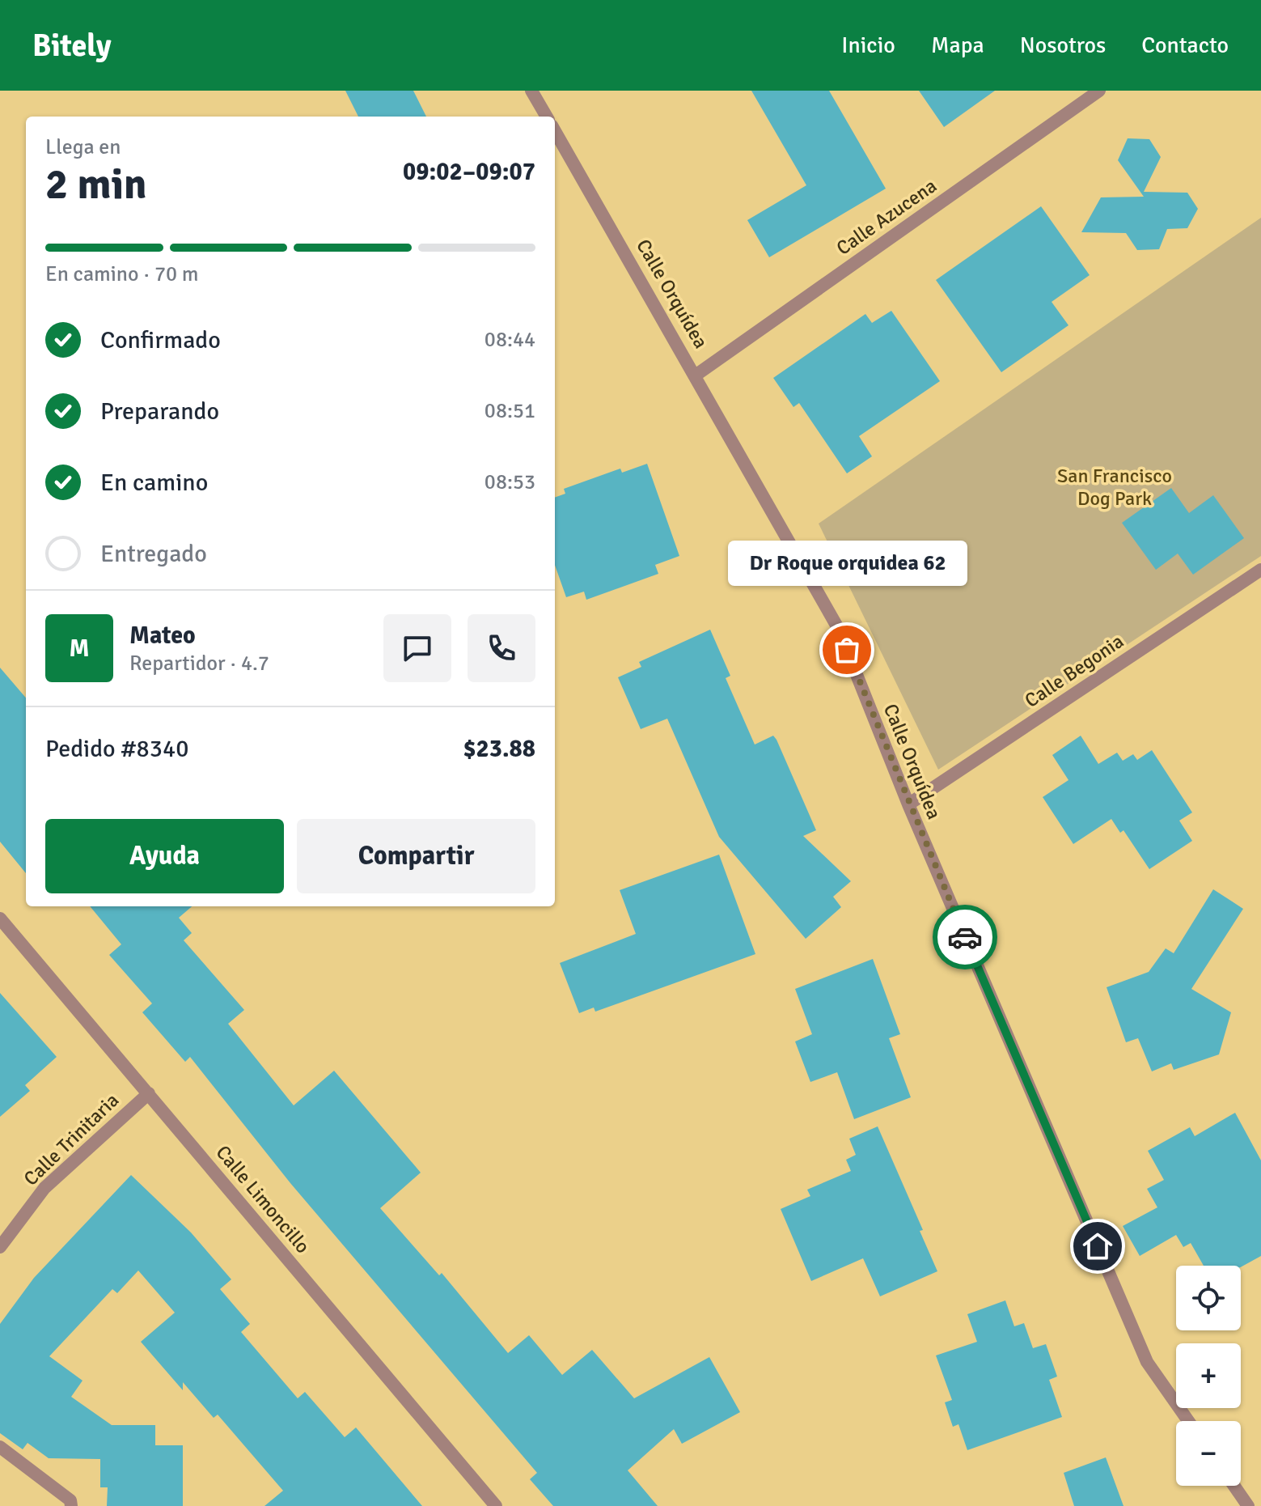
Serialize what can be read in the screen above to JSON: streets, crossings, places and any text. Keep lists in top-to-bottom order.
{
  "streets": {
    "street": [
      "Calle Azucena",
      "Calle Orquídea",
      "Calle Begonia",
      "Calle Trinitaria",
      "Calle Limoncillo"
    ]
  },
  "crossings": [
    ["Calle Azucena", "Calle Orquídea"],
    ["Calle Orquídea", "Calle Begonia"],
    ["Calle Trinitaria", "Calle Limoncillo"]
  ],
  "parks": ["San Francisco Dog Park"],
  "places": ["Dr Roque orquidea 62"],
  "page": {
    "header": "Bitely",
    "nav": [
      "Inicio",
      "Mapa",
      "Nosotros",
      "Contacto"
    ],
    "heading": ["2 min", "Llega en", "09:02–09:07"],
    "panel": [
      "Mateo",
      "Repartidor · 4.7",
      "Pedido #8340",
      "$23.88"
    ],
    "bar": "En camino · 70 m",
    "list": [
      ["Confirmado", "08:44"],
      ["Preparando", "08:51"],
      ["En camino", "08:53"],
      "Entregado"
    ],
    "bubble": "Dr Roque orquidea 62",
    "round": "M",
    "buttons": ["Ayuda", "Compartir"],
    "map_buttons": ["+", "−"]
  }
}
